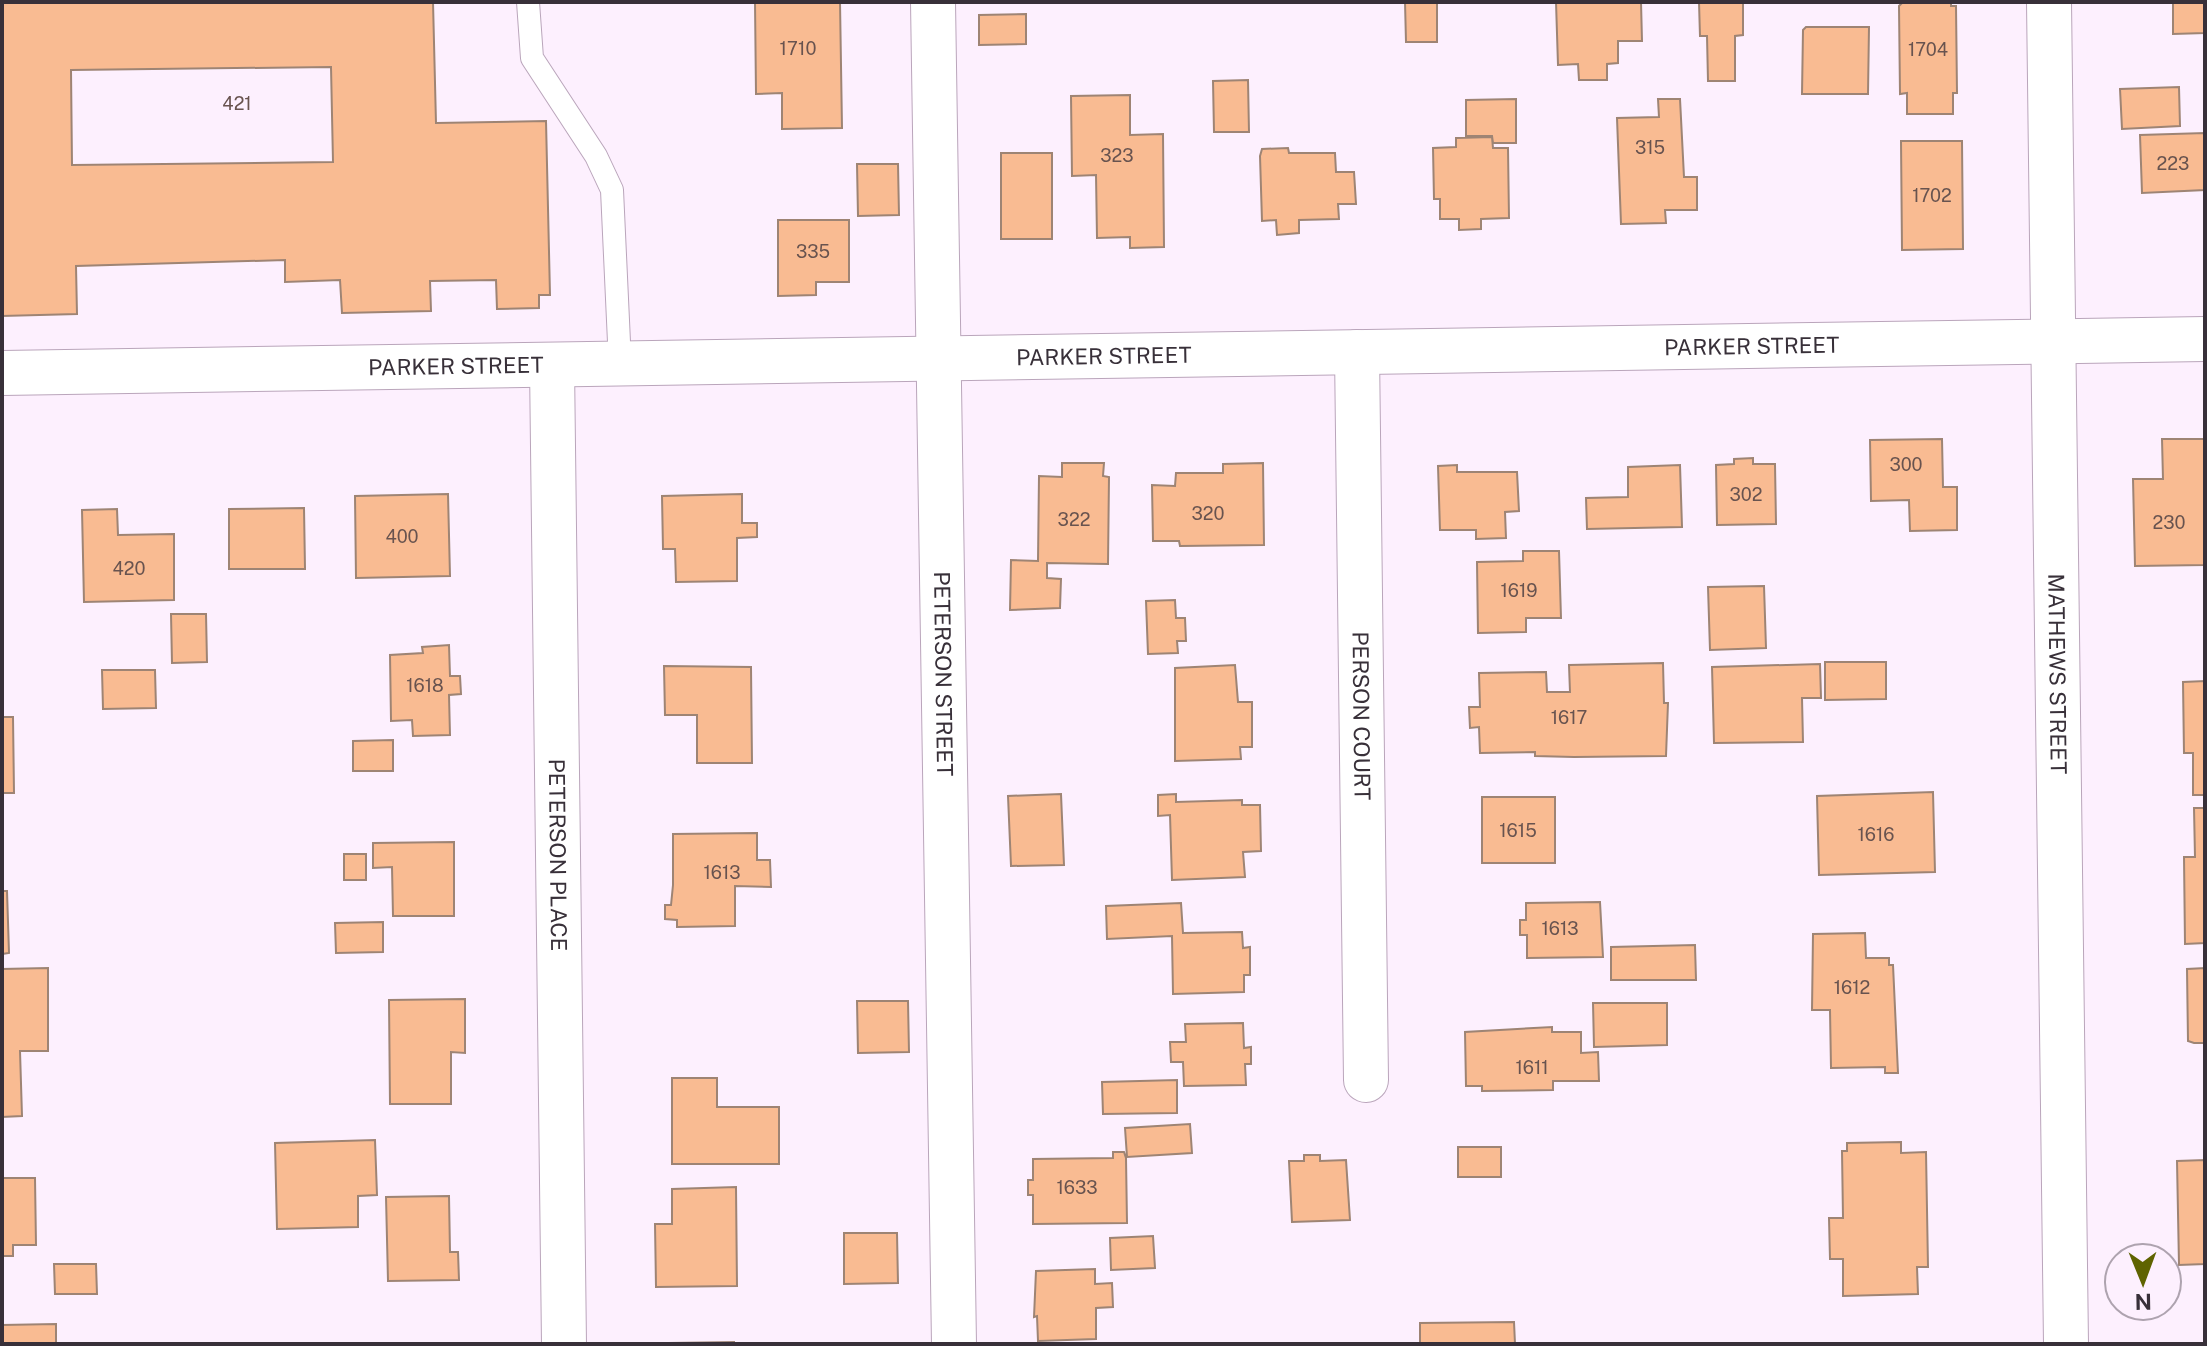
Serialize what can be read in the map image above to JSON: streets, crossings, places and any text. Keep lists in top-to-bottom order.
{
  "streets": {
    "street": [
      "PARKER STREET",
      "PETERSON STREET",
      "MATHEWS STREET",
      "PERSON COURT",
      "PETERSON PLACE"
    ]
  },
  "crossings": [
    ["PARKER STREET", "PETERSON STREET"],
    ["PARKER STREET", "MATHEWS STREET"],
    ["PARKER STREET", "PERSON COURT"],
    ["PARKER STREET", "PETERSON PLACE"]
  ],
  "house_numbers": [
    "1710",
    "1704",
    "421",
    "315",
    "323",
    "223",
    "1702",
    "335",
    "300",
    "302",
    "320",
    "322",
    "230",
    "400",
    "420",
    "1619",
    "1618",
    "1617",
    "1615",
    "1616",
    "1613",
    "1613",
    "1612",
    "1611",
    "1633"
  ],
  "north": "bottom"
}
